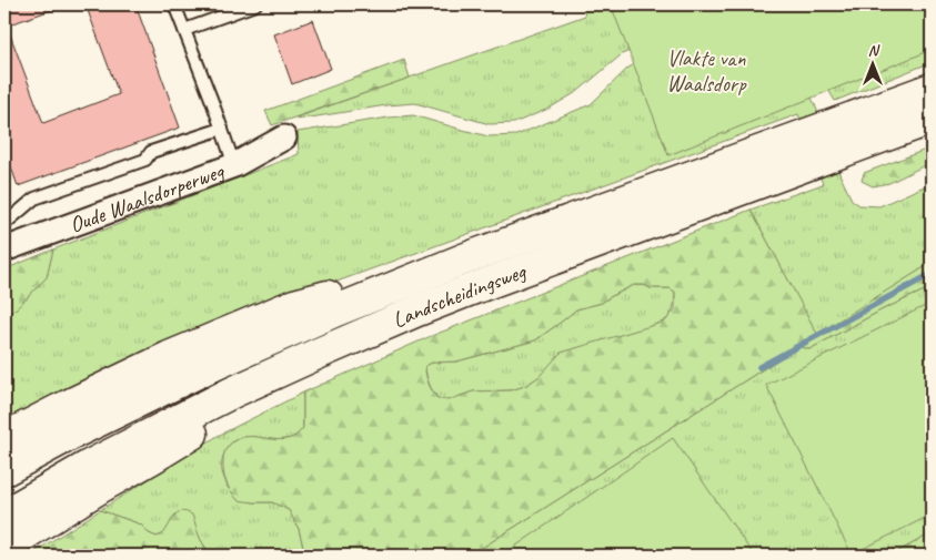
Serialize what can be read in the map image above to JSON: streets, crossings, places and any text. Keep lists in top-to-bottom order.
{
  "streets": {
    "main road": ["Landscheidingsweg"],
    "street": ["Oude Waalsdorperweg"]
  },
  "parks": ["Vlakte van Waalsdorp"],
  "north": "top"
}
